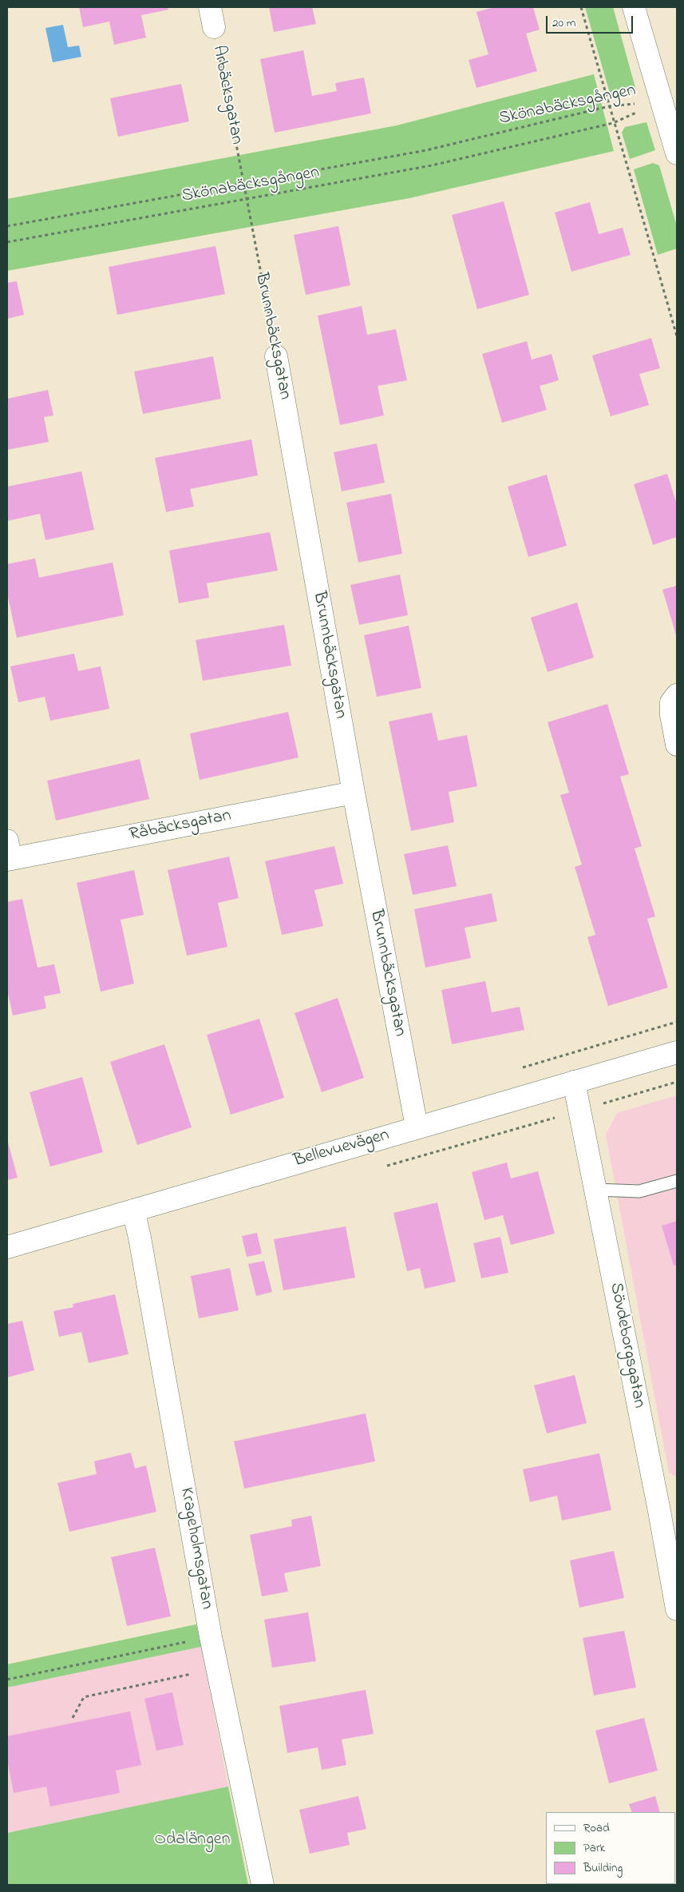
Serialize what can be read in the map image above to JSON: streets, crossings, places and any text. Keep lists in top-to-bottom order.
{
  "streets": {
    "street": [
      "Brunnbäcksgatan",
      "Råbäcksgatan",
      "Bellevuevägen",
      "Sövdeborgsgatan",
      "Krageholmsgatan"
    ],
    "path": ["Arbäcksgatan", "Skönabäcksgången"]
  },
  "crossings": [
    ["Arbäcksgatan", "Skönabäcksgången"],
    ["Arbäcksgatan", "Brunnbäcksgatan"],
    ["Skönabäcksgången", "Brunnbäcksgatan"],
    ["Brunnbäcksgatan", "Råbäcksgatan"],
    ["Brunnbäcksgatan", "Bellevuevägen"],
    ["Bellevuevägen", "Sövdeborgsgatan"],
    ["Bellevuevägen", "Krageholmsgatan"]
  ],
  "parks": ["Odalängen"],
  "legend": ["Road", "Park", "Building"],
  "scale_bar": "20 m"
}
